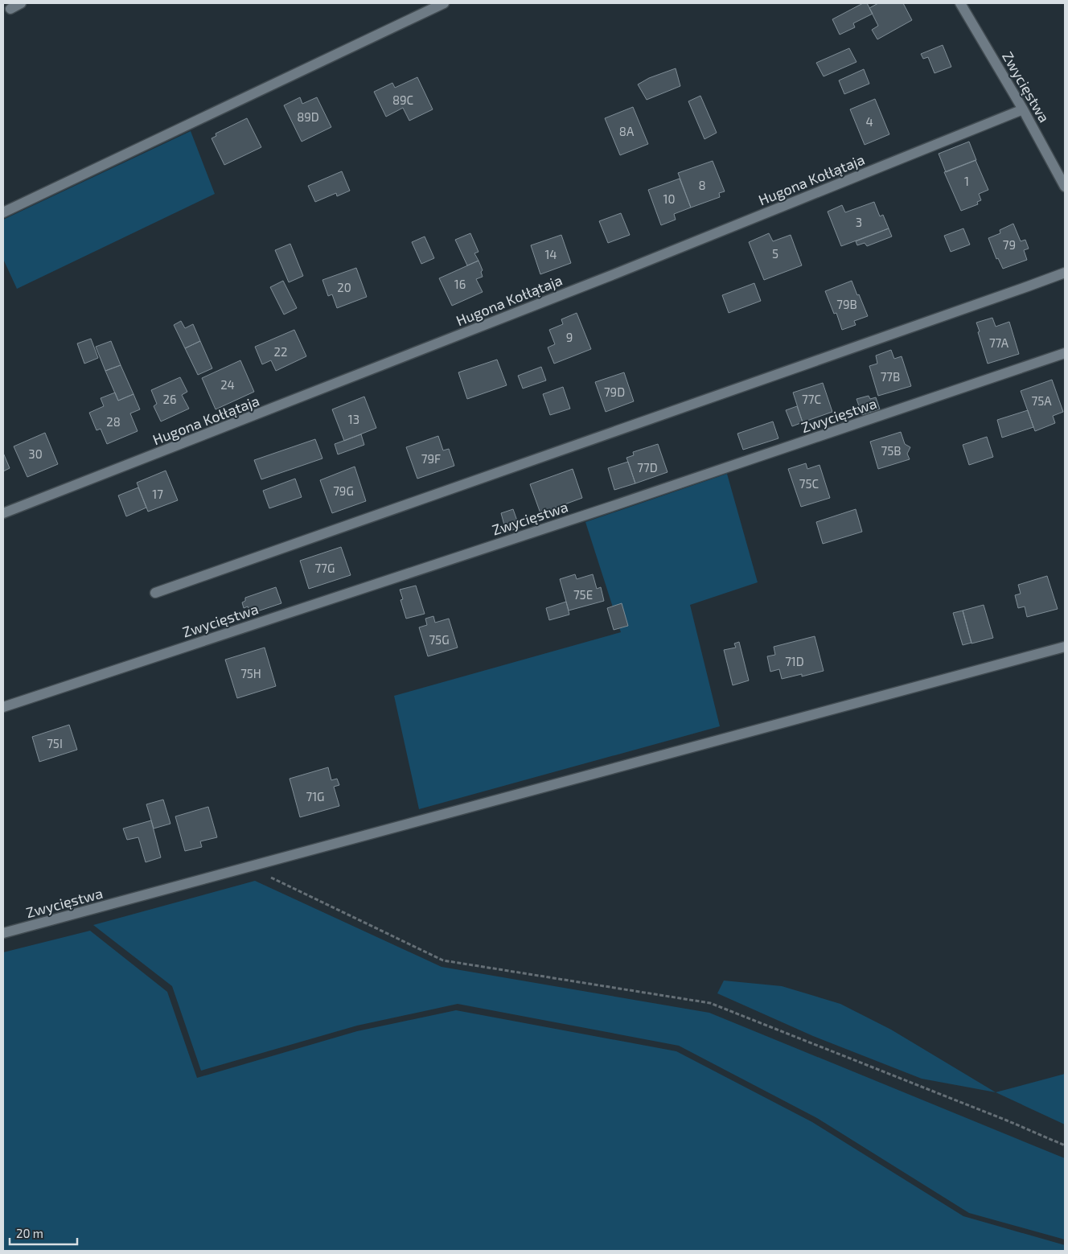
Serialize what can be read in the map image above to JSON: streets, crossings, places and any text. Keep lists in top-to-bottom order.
{
  "streets": {
    "street": ["Zwycięstwa", "Hugona Kołłątaja"]
  },
  "crossings": [
    ["Zwycięstwa", "Hugona Kołłątaja"]
  ],
  "house_numbers": [
    "89C",
    "89D",
    "4",
    "8A",
    "1",
    "8",
    "10",
    "3",
    "79",
    "5",
    "14",
    "16",
    "20",
    "79B",
    "9",
    "77A",
    "22",
    "77B",
    "24",
    "79D",
    "26",
    "77C",
    "75A",
    "13",
    "28",
    "75B",
    "30",
    "79F",
    "77D",
    "75C",
    "79G",
    "17",
    "77G",
    "75E",
    "75G",
    "71D",
    "75H",
    "75I",
    "71G"
  ],
  "scale_bar": "20 m"
}
